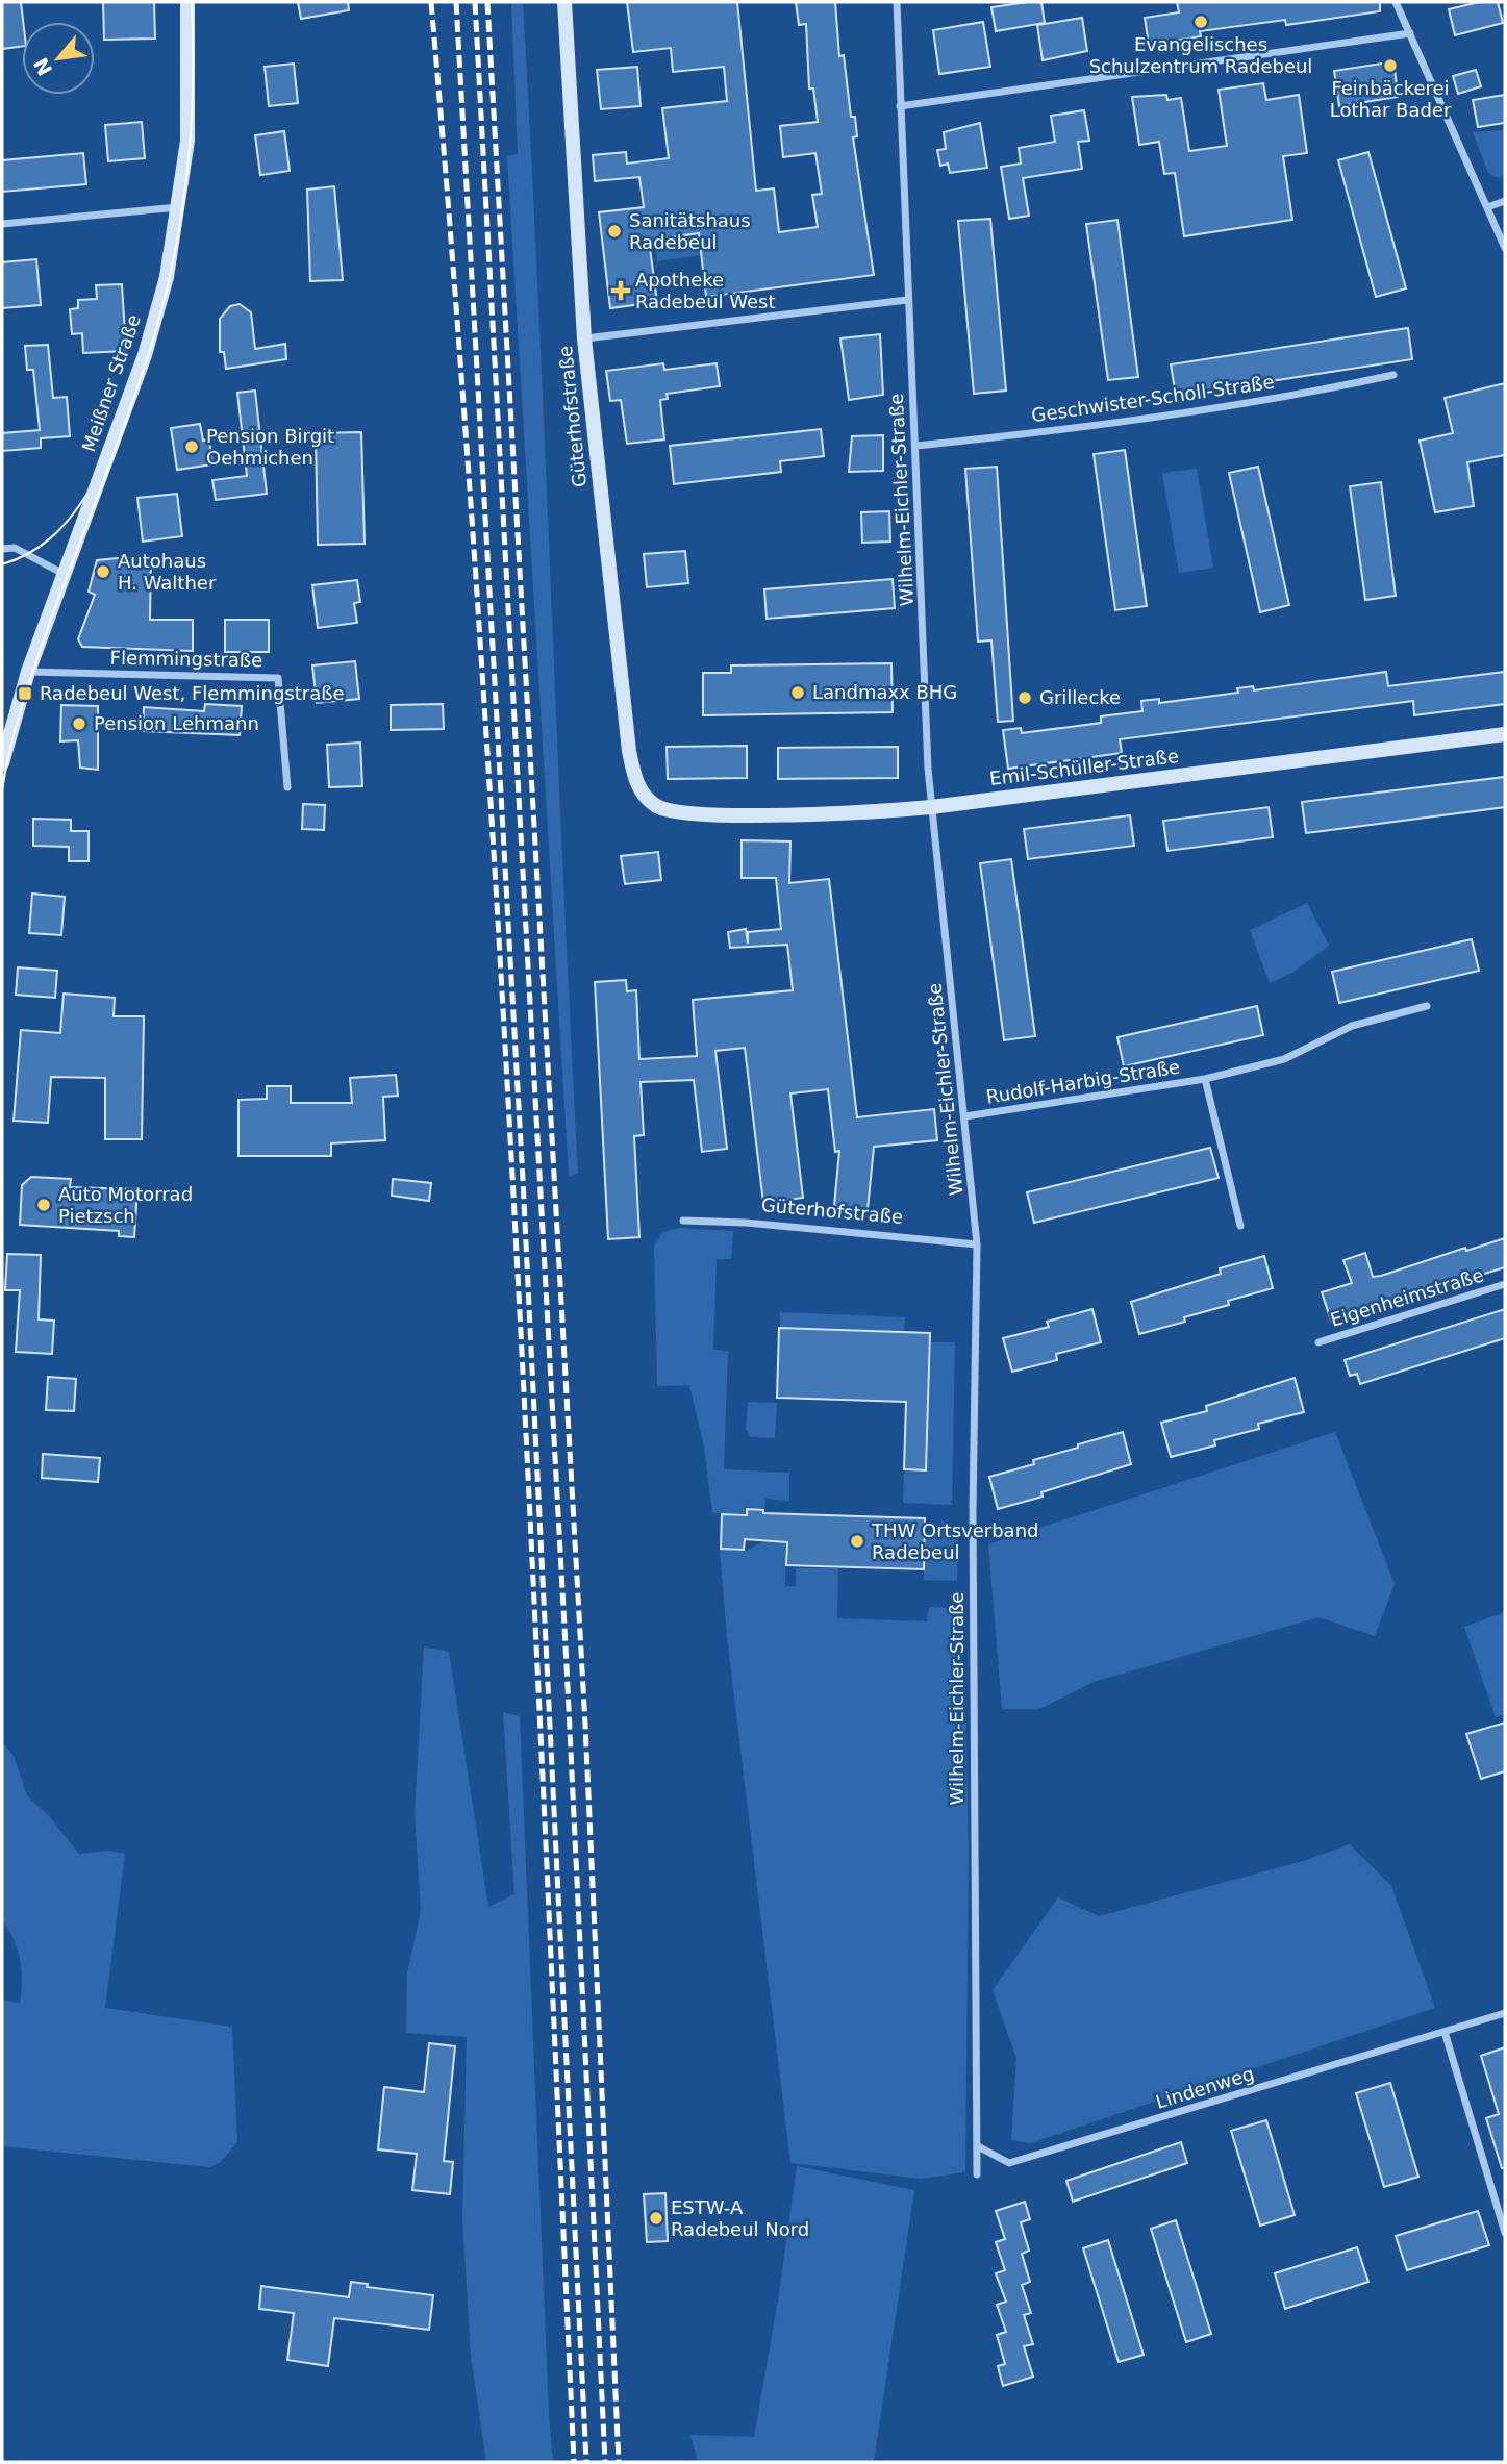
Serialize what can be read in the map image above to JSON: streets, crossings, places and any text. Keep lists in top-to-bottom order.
{
  "streets": {
    "street": [
      "Meißner Straße",
      "Geschwister-Scholl-Straße",
      "Güterhofstraße",
      "Wilhelm-Eichler-Straße",
      "Flemmingstraße",
      "Emil-Schüller-Straße",
      "Rudolf-Harbig-Straße",
      "Eigenheimstraße",
      "Lindenweg"
    ]
  },
  "crossings": [
    ["Meißner Straße", "Flemmingstraße"],
    ["Geschwister-Scholl-Straße", "Wilhelm-Eichler-Straße"],
    ["Güterhofstraße", "Wilhelm-Eichler-Straße"],
    ["Güterhofstraße", "Emil-Schüller-Straße"],
    ["Wilhelm-Eichler-Straße", "Emil-Schüller-Straße"],
    ["Wilhelm-Eichler-Straße", "Rudolf-Harbig-Straße"],
    ["Wilhelm-Eichler-Straße", "Lindenweg"]
  ],
  "places": {
    "other": [
      "Evangelisches Schulzentrum Radebeul",
      "Feinbäckerei Lothar Bader",
      "Sanitätshaus Radebeul",
      "Pension Birgit Oehmichen",
      "Autohaus H. Walther",
      "Landmaxx BHG",
      "Grillecke",
      "Pension Lehmann",
      "Auto Motorrad Pietzsch",
      "THW Ortsverband Radebeul",
      "ESTW-A Radebeul Nord"
    ],
    "health": ["Apotheke Radebeul West"],
    "transit": ["Radebeul West, Flemmingstraße"]
  },
  "north": "bottom left"
}
